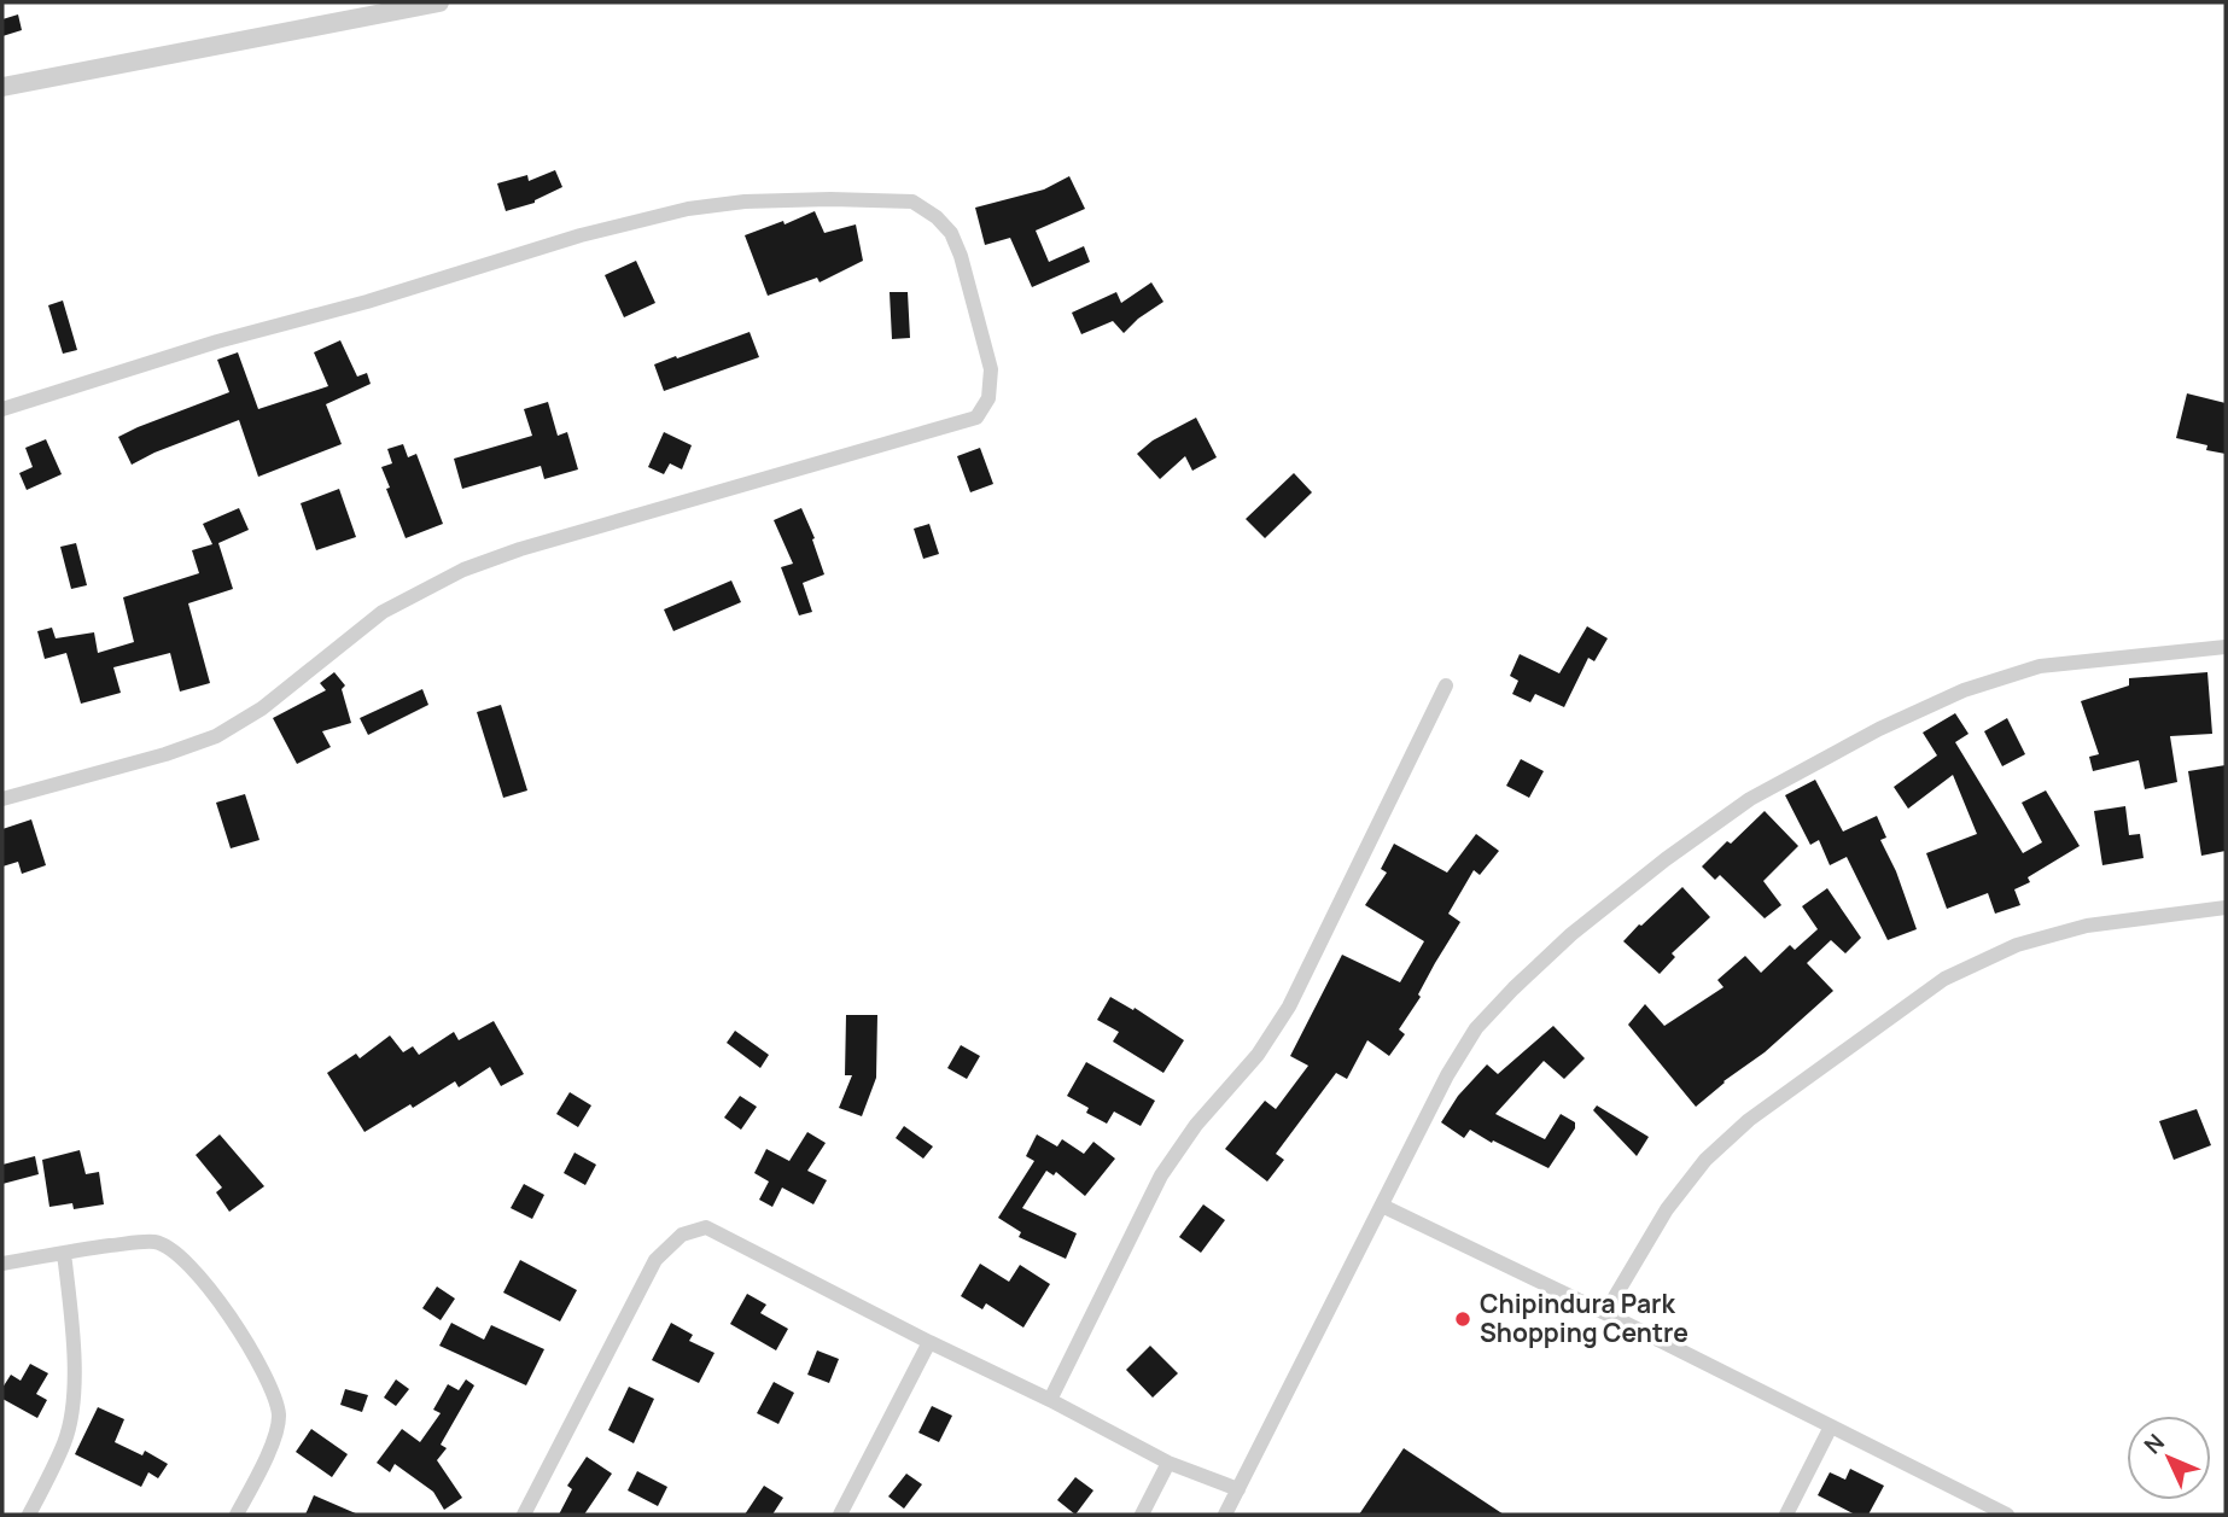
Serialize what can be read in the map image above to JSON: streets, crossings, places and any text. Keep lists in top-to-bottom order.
{
  "places": ["Chipindura Park Shopping Centre"],
  "north": "top left"
}
